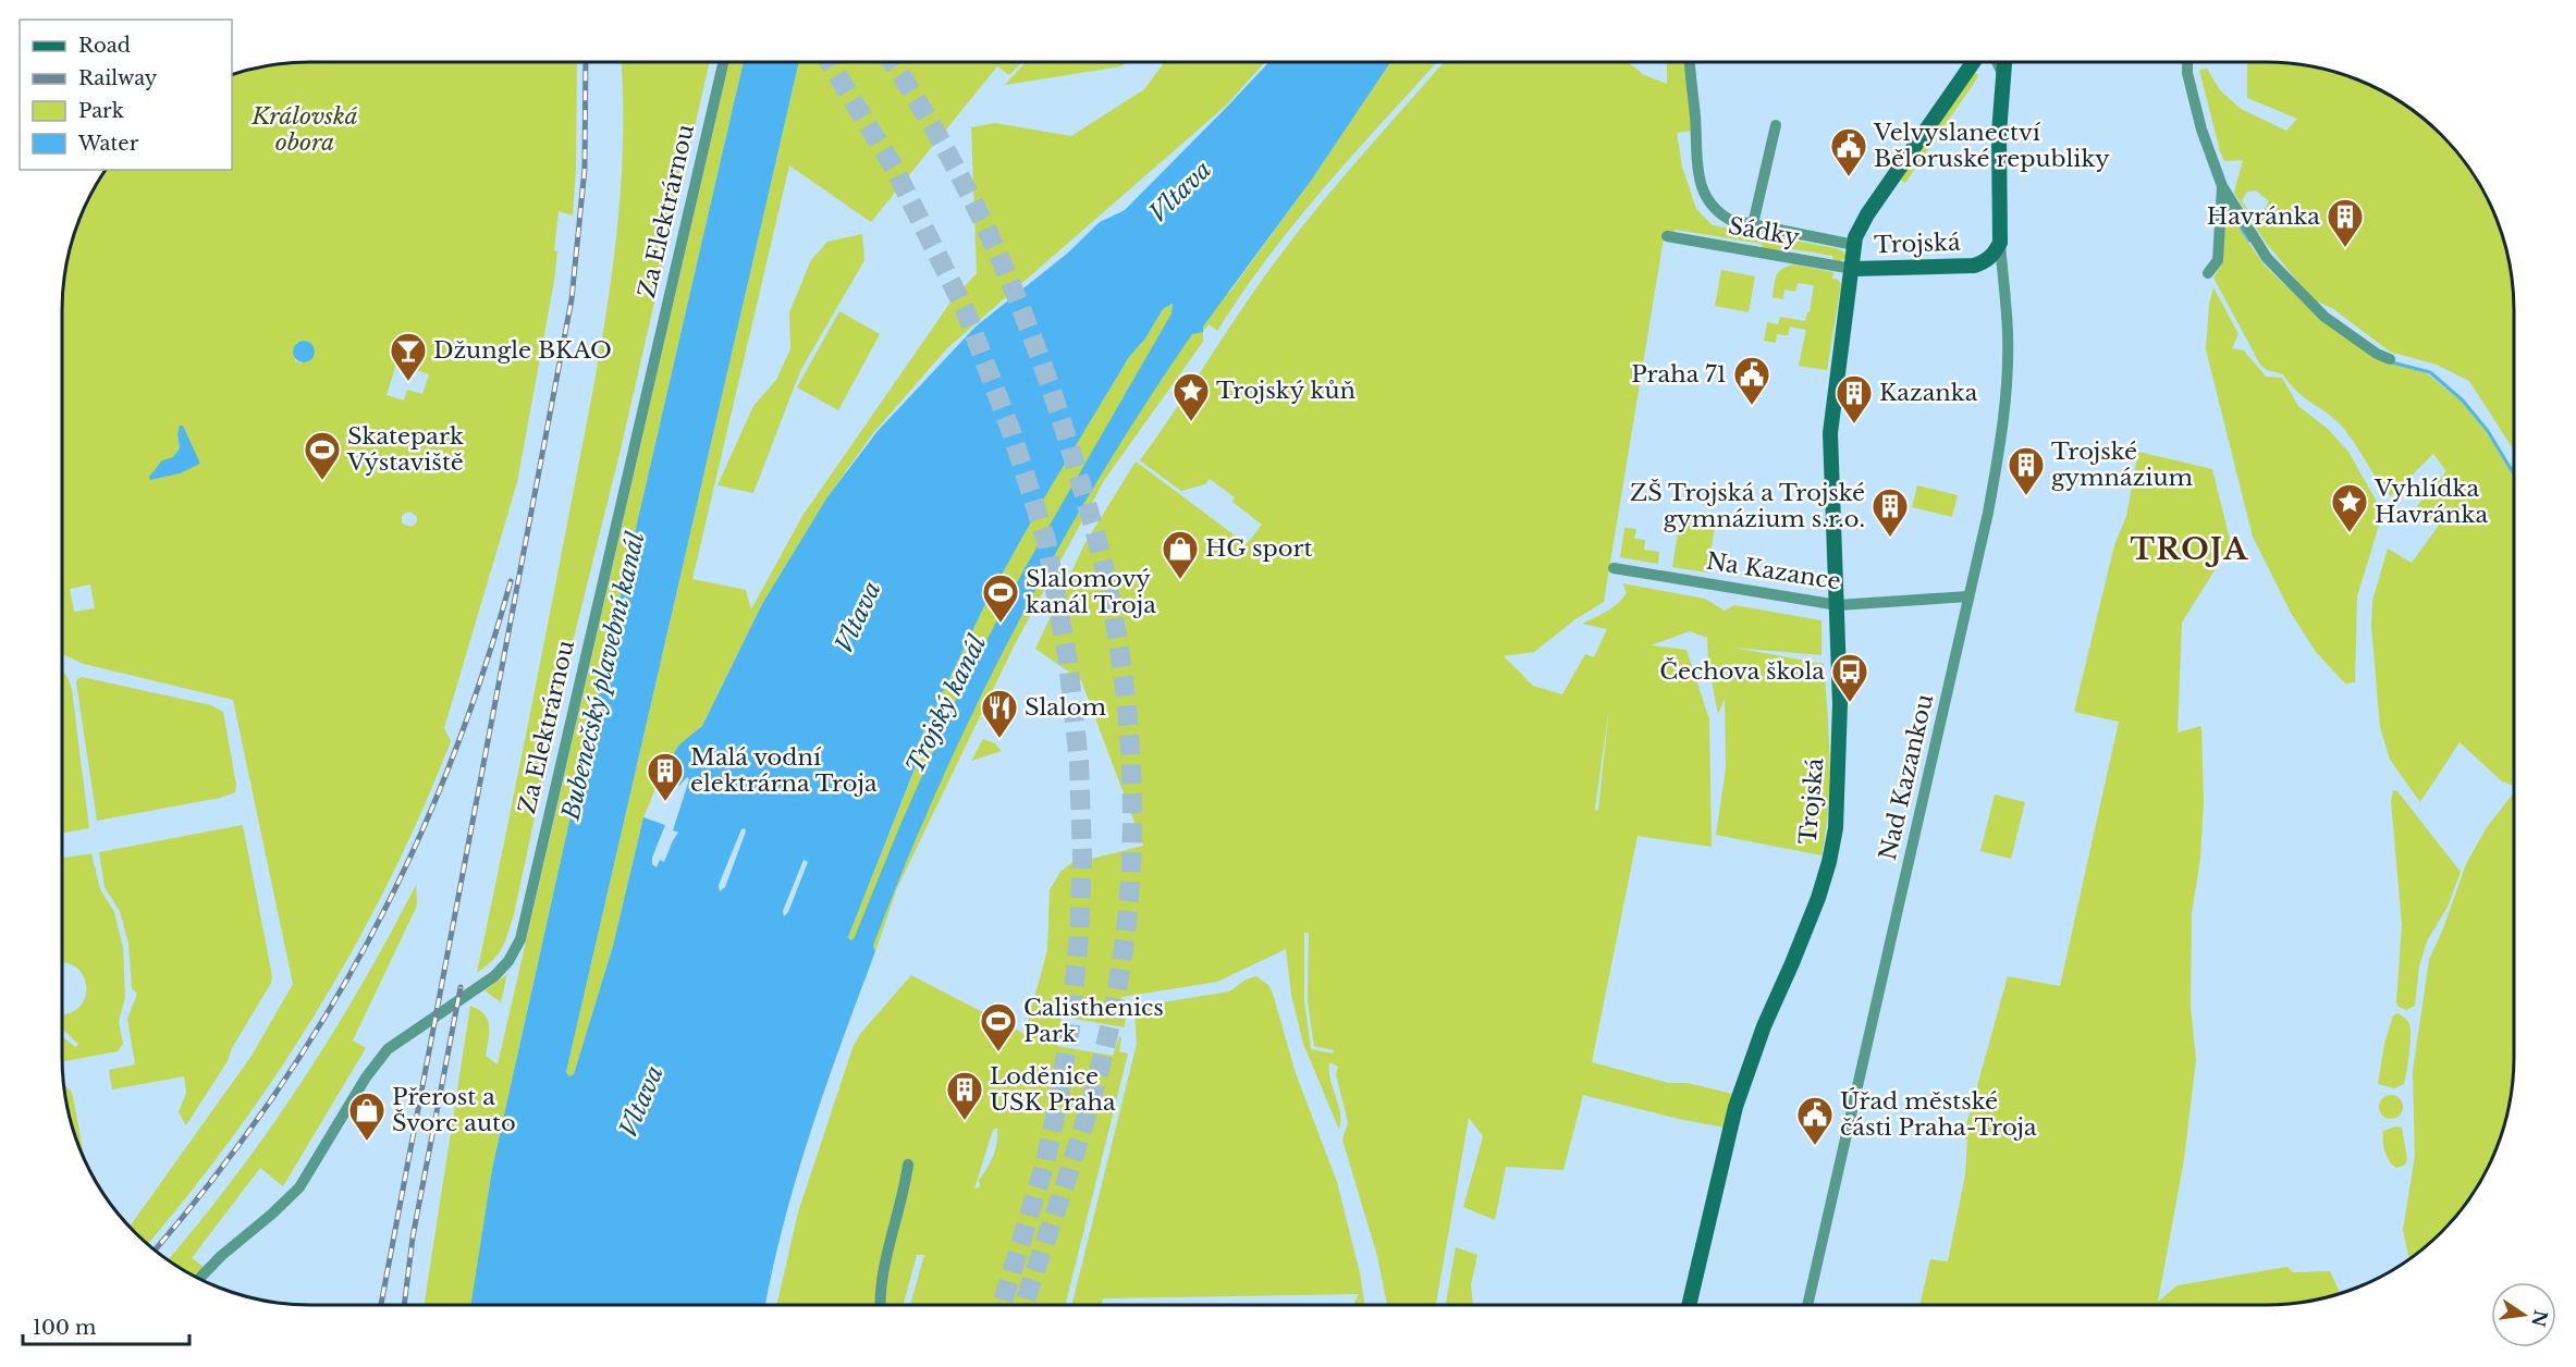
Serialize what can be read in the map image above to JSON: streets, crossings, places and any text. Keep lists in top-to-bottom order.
{
  "streets": {
    "street": [
      "Za Elektrárnou",
      "Sádky",
      "Trojská",
      "Na Kazance",
      "Nad Kazankou"
    ]
  },
  "crossings": [
    ["Sádky", "Trojská"],
    ["Trojská", "Na Kazance"],
    ["Trojská", "Nad Kazankou"],
    ["Na Kazance", "Nad Kazankou"]
  ],
  "districts": ["TROJA"],
  "water": ["Vltava", "Bubenečský plavební kanál", "Trojský kanál"],
  "parks": ["Královská obora"],
  "places": {
    "public building": ["Velvyslanectví Běloruské republiky", "Praha 71", "Úřad městské části Praha-Troja"],
    "building": [
      "Havránka",
      "Kazanka",
      "Trojské gymnázium",
      "ZŠ Trojská a Trojské gymnázium s.r.o.",
      "Malá vodní elektrárna Troja",
      "Loděnice USK Praha"
    ],
    "bar": ["Džungle BKAO"],
    "place": ["Trojský kůň", "Vyhlídka Havránka"],
    "sports": ["Skatepark Výstaviště", "Slalomový kanál Troja", "Calisthenics Park"],
    "shop": ["HG sport", "Přerost a Švorc auto"],
    "bus stop": ["Čechova škola"],
    "restaurant": ["Slalom"]
  },
  "legend": [
    "Road",
    "Railway",
    "Park",
    "Water"
  ],
  "scale_bar": "100 m",
  "north": "right"
}
